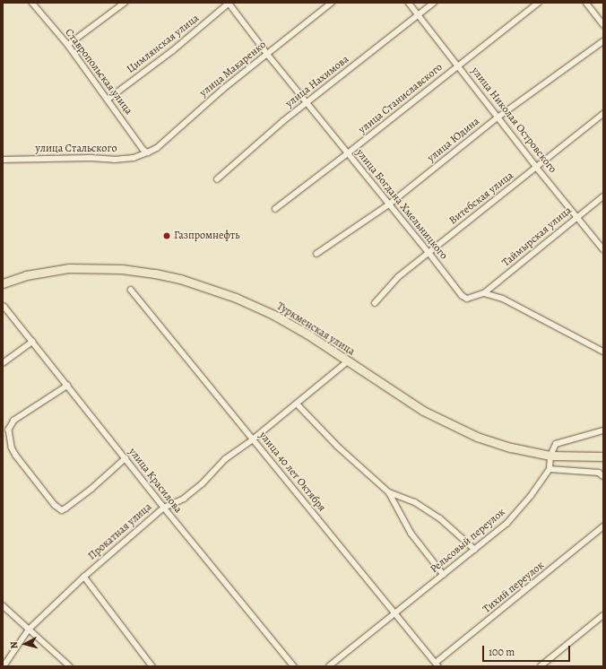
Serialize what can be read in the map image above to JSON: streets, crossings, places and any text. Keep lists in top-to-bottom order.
{
  "streets": {
    "main road": ["Туркменская улица"],
    "street": [
      "Цимлянская улица",
      "улица Макаренко",
      "Ставропольская улица",
      "улица Нахимова",
      "улица Станиславского",
      "улица Николая Островского",
      "улица Юдина",
      "улица Стальского",
      "Витебская улица",
      "улица Богдана Хмельницкого",
      "Таймырская улица",
      "улица 40 лет Октября",
      "улица Красилова",
      "Прокатная улица",
      "Рельсовый переулок",
      "Тихий переулок"
    ]
  },
  "crossings": [
    ["Цимлянская улица", "Ставропольская улица"],
    ["Цимлянская улица", "улица Богдана Хмельницкого"],
    ["улица Макаренко", "Ставропольская улица"],
    ["улица Макаренко", "улица Стальского"],
    ["улица Макаренко", "улица Богдана Хмельницкого"],
    ["Ставропольская улица", "улица Стальского"],
    ["улица Нахимова", "улица Николая Островского"],
    ["улица Нахимова", "улица Богдана Хмельницкого"],
    ["улица Станиславского", "улица Николая Островского"],
    ["улица Станиславского", "улица Богдана Хмельницкого"],
    ["улица Николая Островского", "улица Юдина"],
    ["улица Николая Островского", "Витебская улица"],
    ["улица Николая Островского", "Таймырская улица"],
    ["улица Юдина", "улица Богдана Хмельницкого"],
    ["Витебская улица", "улица Богдана Хмельницкого"],
    ["улица Богдана Хмельницкого", "Таймырская улица"],
    ["Туркменская улица", "Прокатная улица"],
    ["улица 40 лет Октября", "Прокатная улица"],
    ["улица 40 лет Октября", "Рельсовый переулок"],
    ["улица 40 лет Октября", "Тихий переулок"],
    ["улица Красилова", "Прокатная улица"]
  ],
  "places": ["Газпромнефть"],
  "scale_bar": "100 m",
  "north": "left"
}
